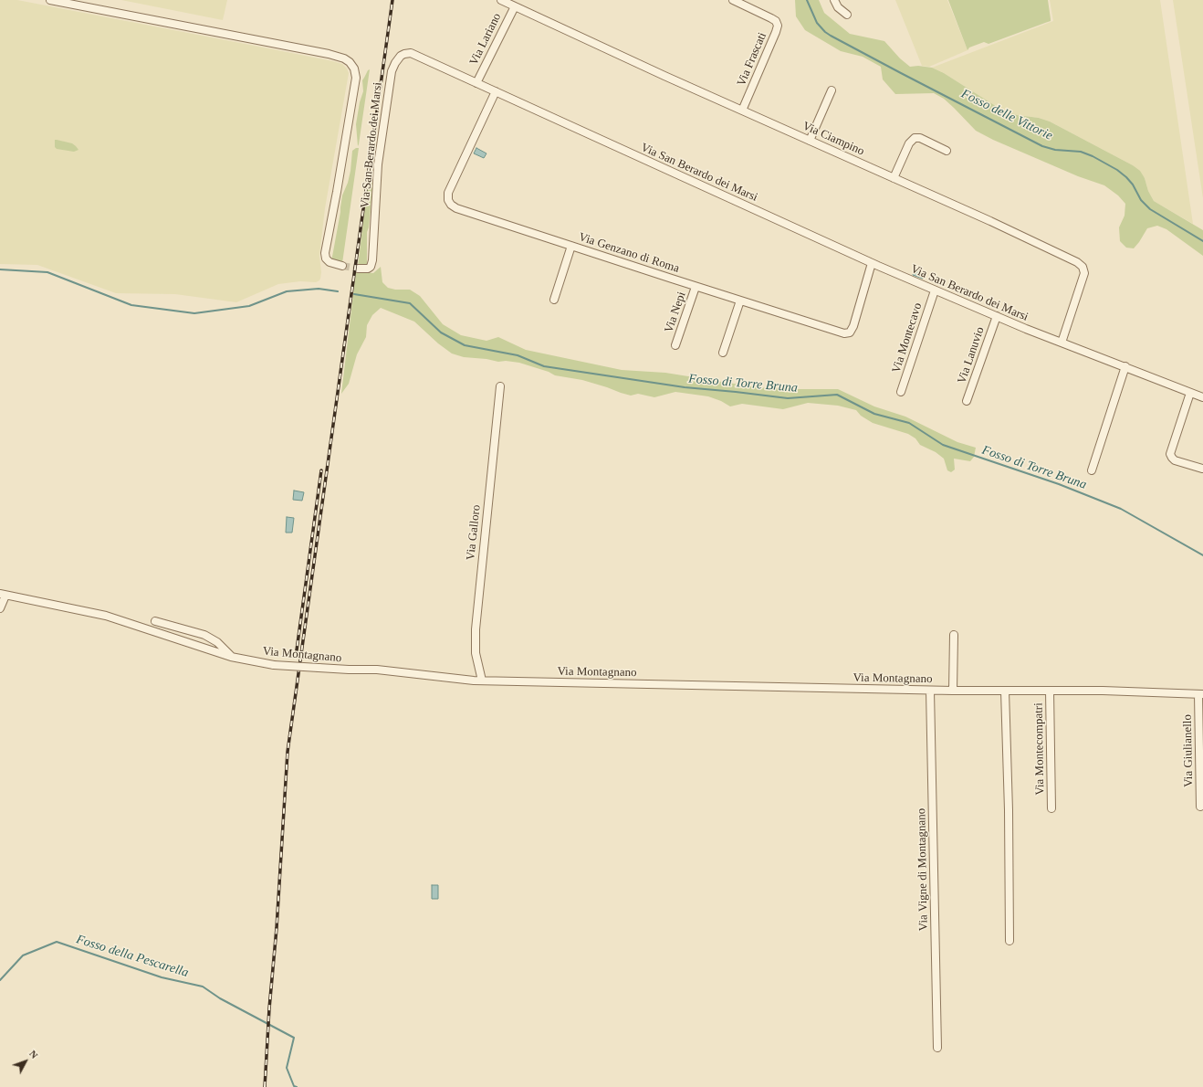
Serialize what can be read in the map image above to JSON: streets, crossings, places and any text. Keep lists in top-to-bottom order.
{
  "streets": {
    "street": [
      "Via Lariano",
      "Via Frascati",
      "Via Ciampino",
      "Via San Berardo dei Marsi",
      "Via Genzano di Roma",
      "Via Nepi",
      "Via Montecavo",
      "Via Lanuvio",
      "Via Galloro",
      "Via Montagnano",
      "Via Montecompatri",
      "Via Giulianello",
      "Via Vigne di Montagnano"
    ]
  },
  "crossings": [
    ["Via Lariano", "Via Ciampino"],
    ["Via Lariano", "Via San Berardo dei Marsi"],
    ["Via Frascati", "Via Ciampino"],
    ["Via Ciampino", "Via San Berardo dei Marsi"],
    ["Via San Berardo dei Marsi", "Via Genzano di Roma"],
    ["Via San Berardo dei Marsi", "Via Montecavo"],
    ["Via San Berardo dei Marsi", "Via Lanuvio"],
    ["Via Genzano di Roma", "Via Nepi"],
    ["Via Galloro", "Via Montagnano"],
    ["Via Montagnano", "Via Montecompatri"],
    ["Via Montagnano", "Via Giulianello"],
    ["Via Montagnano", "Via Vigne di Montagnano"]
  ],
  "water": ["Fosso delle Vittorie", "Fosso di Torre Bruna", "Fosso della Pescarella"],
  "north": "top right"
}
